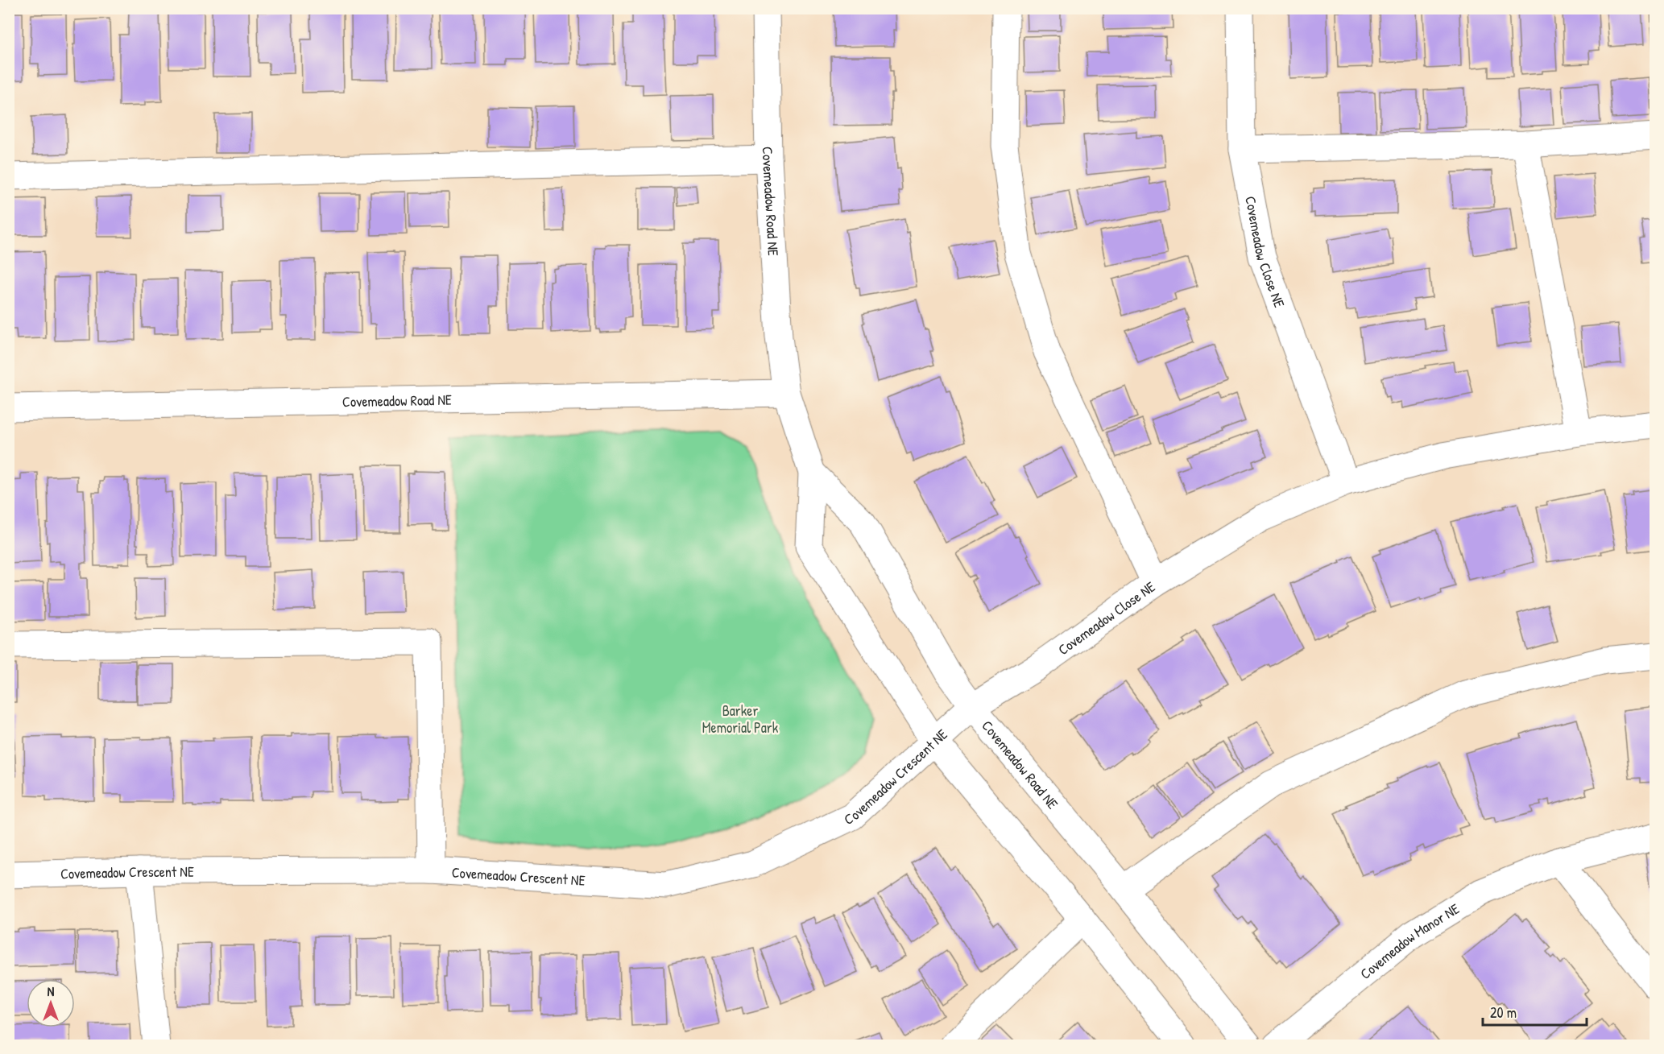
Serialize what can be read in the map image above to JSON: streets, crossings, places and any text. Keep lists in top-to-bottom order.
{
  "streets": {
    "street": [
      "Covemeadow Road NE",
      "Covemeadow Close NE",
      "Covemeadow Crescent NE",
      "Covemeadow Manor NE"
    ]
  },
  "crossings": [
    ["Covemeadow Road NE", "Covemeadow Close NE"],
    ["Covemeadow Road NE", "Covemeadow Crescent NE"],
    ["Covemeadow Close NE", "Covemeadow Crescent NE"]
  ],
  "parks": ["Barker Memorial Park"],
  "scale_bar": "20 m",
  "north": "top"
}
